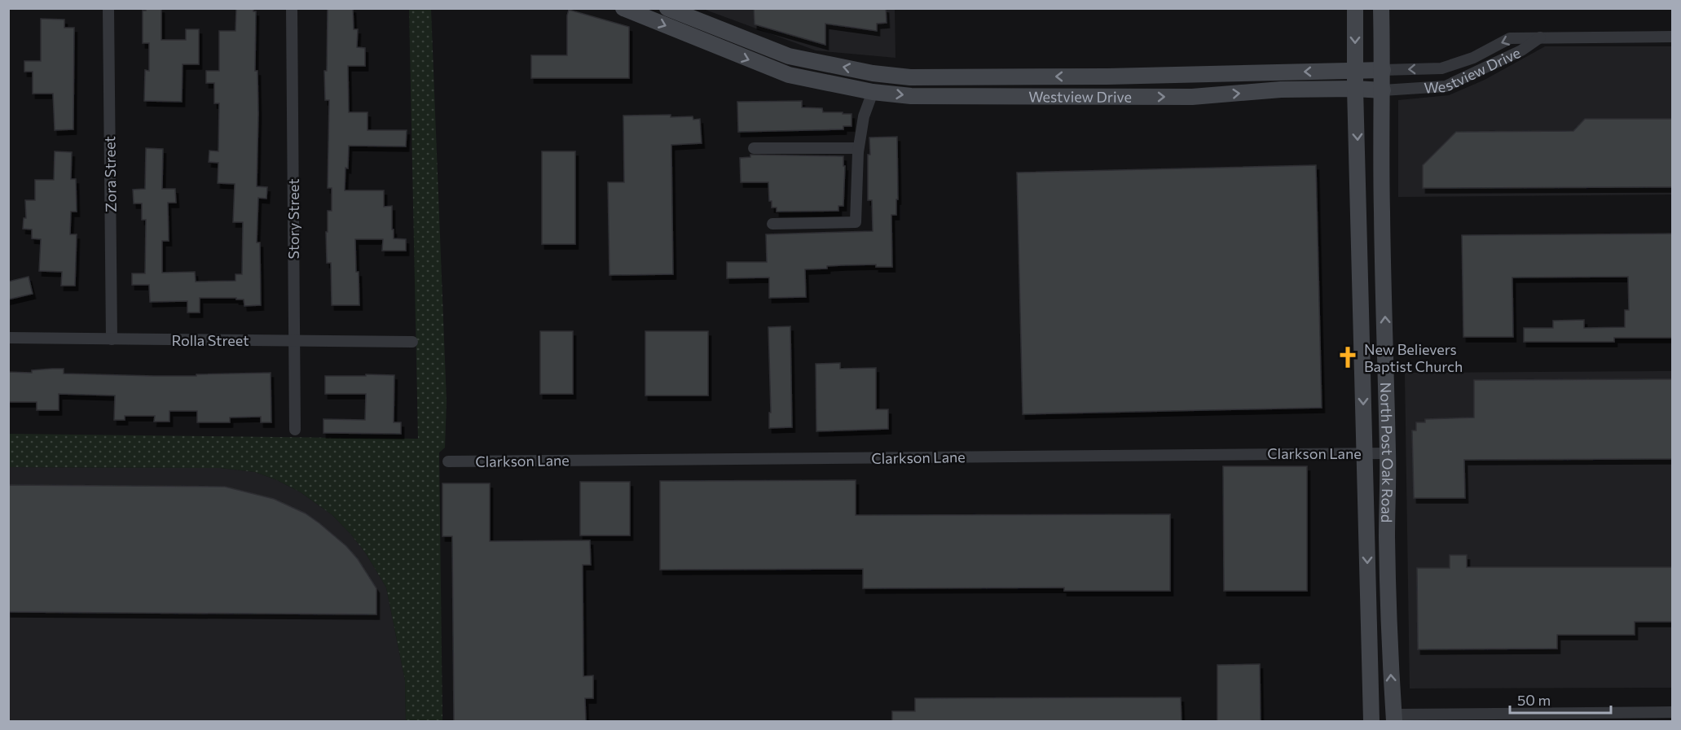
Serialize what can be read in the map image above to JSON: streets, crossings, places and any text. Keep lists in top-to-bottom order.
{
  "streets": {
    "main road": ["Westview Drive", "North Post Oak Road"],
    "street": [
      "Zora Street",
      "Story Street",
      "Rolla Street",
      "Clarkson Lane"
    ]
  },
  "crossings": [
    ["Westview Drive", "North Post Oak Road"],
    ["Zora Street", "Rolla Street"],
    ["Story Street", "Rolla Street"],
    ["Clarkson Lane", "North Post Oak Road"]
  ],
  "places": {
    "church": ["New Believers Baptist Church"]
  },
  "scale_bar": "50 m"
}
